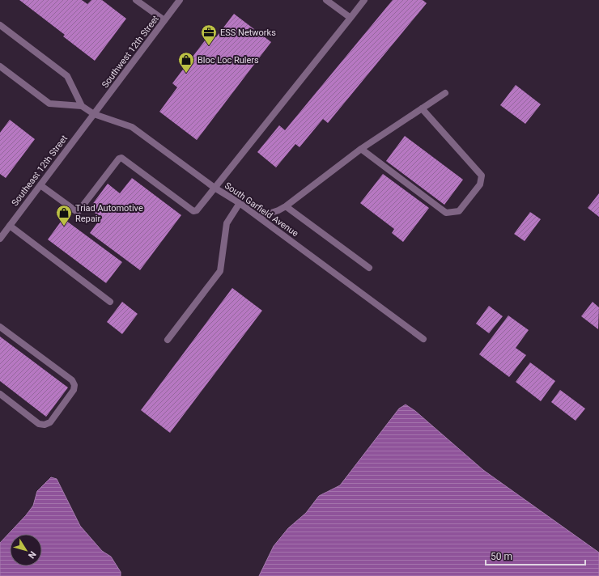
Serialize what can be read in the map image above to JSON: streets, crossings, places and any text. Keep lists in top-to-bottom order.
{
  "streets": {
    "street": ["Southwest 12th Street", "Southeast 12th Street", "South Garfield Avenue"]
  },
  "crossings": [
    ["Southwest 12th Street", "Southeast 12th Street"],
    ["Southwest 12th Street", "South Garfield Avenue"],
    ["Southeast 12th Street", "South Garfield Avenue"]
  ],
  "places": {
    "office": ["ESS Networks"],
    "shop": ["Bloc Loc Rulers", "Triad Automotive Repair"]
  },
  "scale_bar": "50 m",
  "north": "bottom right"
}
